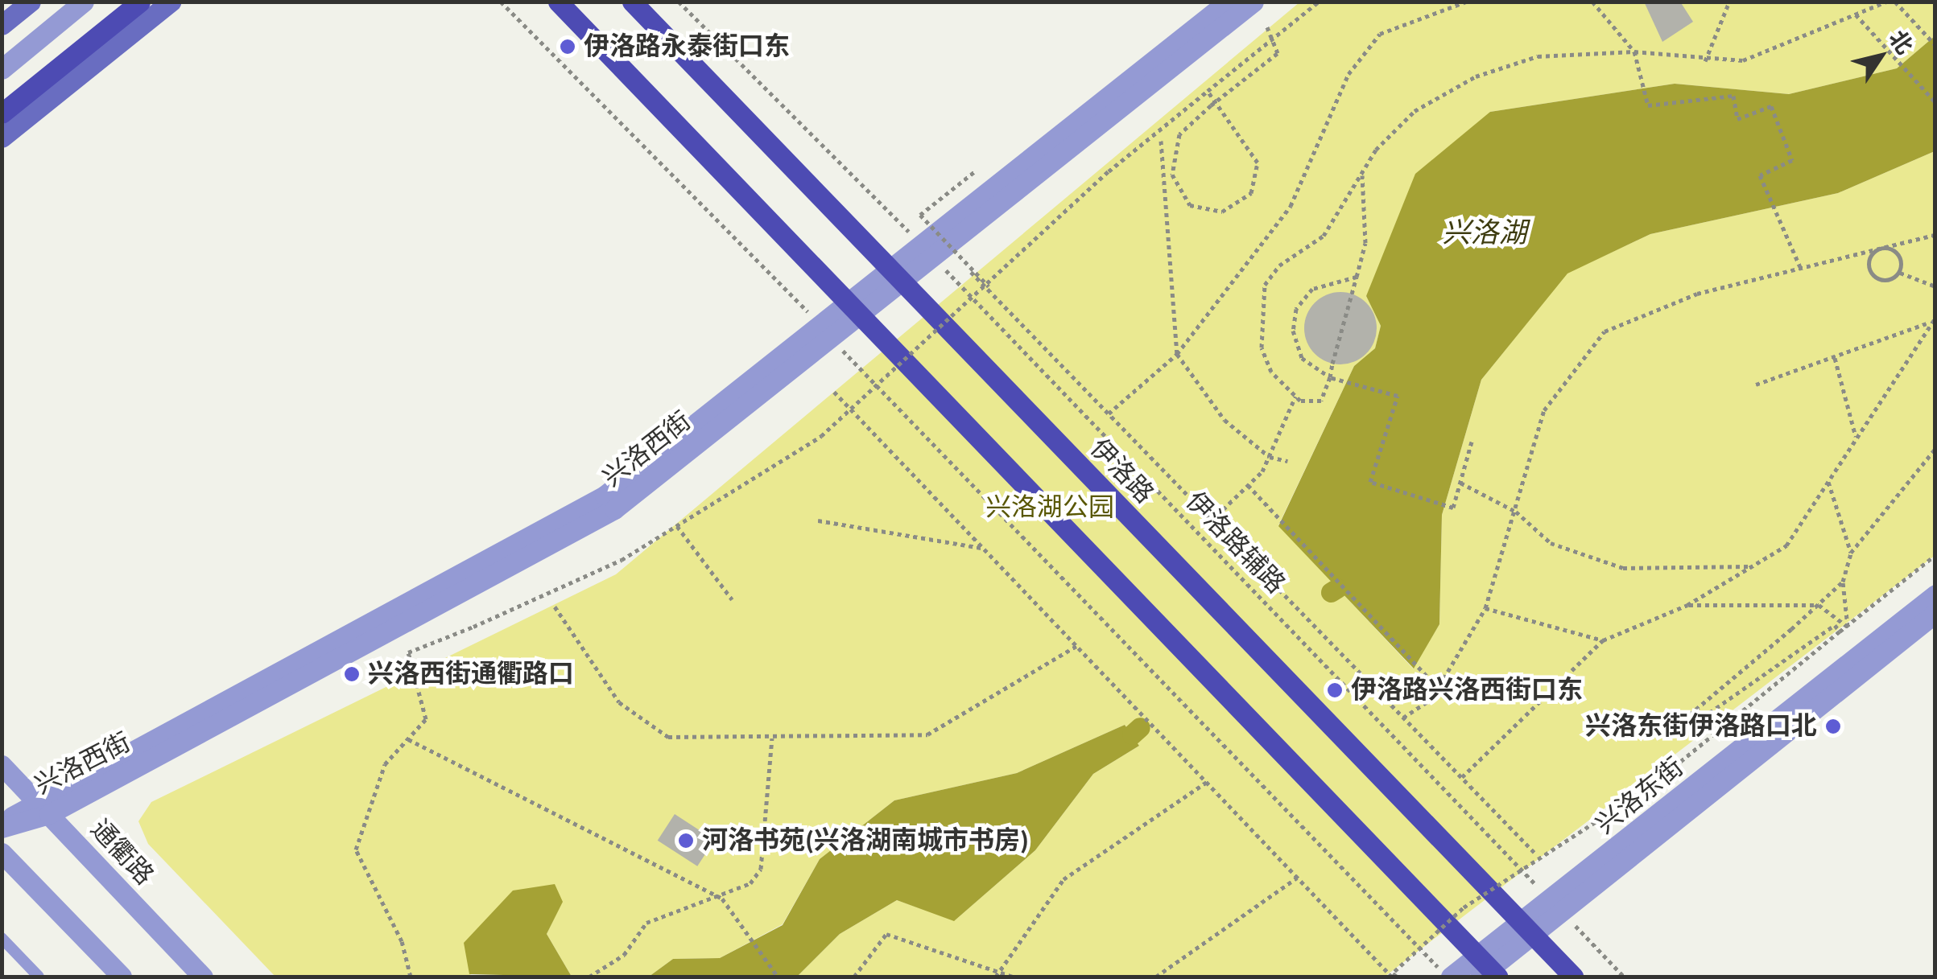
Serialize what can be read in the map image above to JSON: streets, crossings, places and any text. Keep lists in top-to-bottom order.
{
  "streets": {
    "main road": ["伊洛路"],
    "street": ["兴洛西街", "兴洛东街", "通衢路"],
    "path": ["伊洛路辅路"]
  },
  "crossings": [
    ["兴洛西街", "伊洛路"],
    ["兴洛西街", "伊洛路辅路"],
    ["兴洛西街", "通衢路"],
    ["伊洛路", "兴洛东街"],
    ["伊洛路辅路", "兴洛东街"]
  ],
  "water": ["兴洛湖"],
  "parks": ["兴洛湖公园"],
  "places": [
    "伊洛路永泰街口东",
    "兴洛西街通衢路口",
    "伊洛路兴洛西街口东",
    "兴洛东街伊洛路口北",
    "河洛书苑(兴洛湖南城市书房)"
  ],
  "north": "top right"
}
